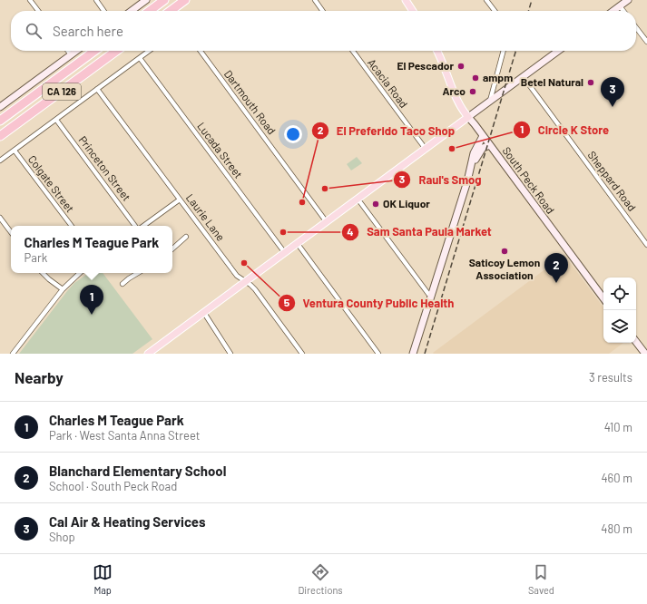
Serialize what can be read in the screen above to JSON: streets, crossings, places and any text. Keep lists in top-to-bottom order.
{
  "streets": {
    "highway": ["CA 126"],
    "main road": ["South Peck Road"],
    "street": [
      "Acacia Road",
      "Dartmouth Road",
      "Lucada Street",
      "Princeton Street",
      "Sheppard Road",
      "Colgate Street",
      "Laurie Lane"
    ]
  },
  "places": [
    "El Pescador",
    "ampm",
    "Betel Natural",
    "Arco",
    "Circle K Store",
    "Raul's Smog",
    "El Preferido Taco Shop",
    "OK Liquor",
    "Sam Santa Paula Market",
    "Saticoy Lemon Association",
    "Ventura County Public Health"
  ],
  "page": {
    "search": "Search here",
    "pins": ["3", "2", "1"],
    "popup": ["Charles M Teague Park", "Park"],
    "heading": ["Nearby", "3 results"],
    "list": [
      {
        "mark": "1",
        "name": "Charles M Teague Park",
        "note": "Park · West Santa Anna Street",
        "value": "410 m"
      },
      {
        "mark": "2",
        "name": "Blanchard Elementary School",
        "note": "School · South Peck Road",
        "value": "460 m"
      },
      {
        "mark": "3",
        "name": "Cal Air & Heating Services",
        "note": "Shop",
        "value": "480 m"
      }
    ],
    "nav": ["Map", "Directions", "Saved"]
  }
}
